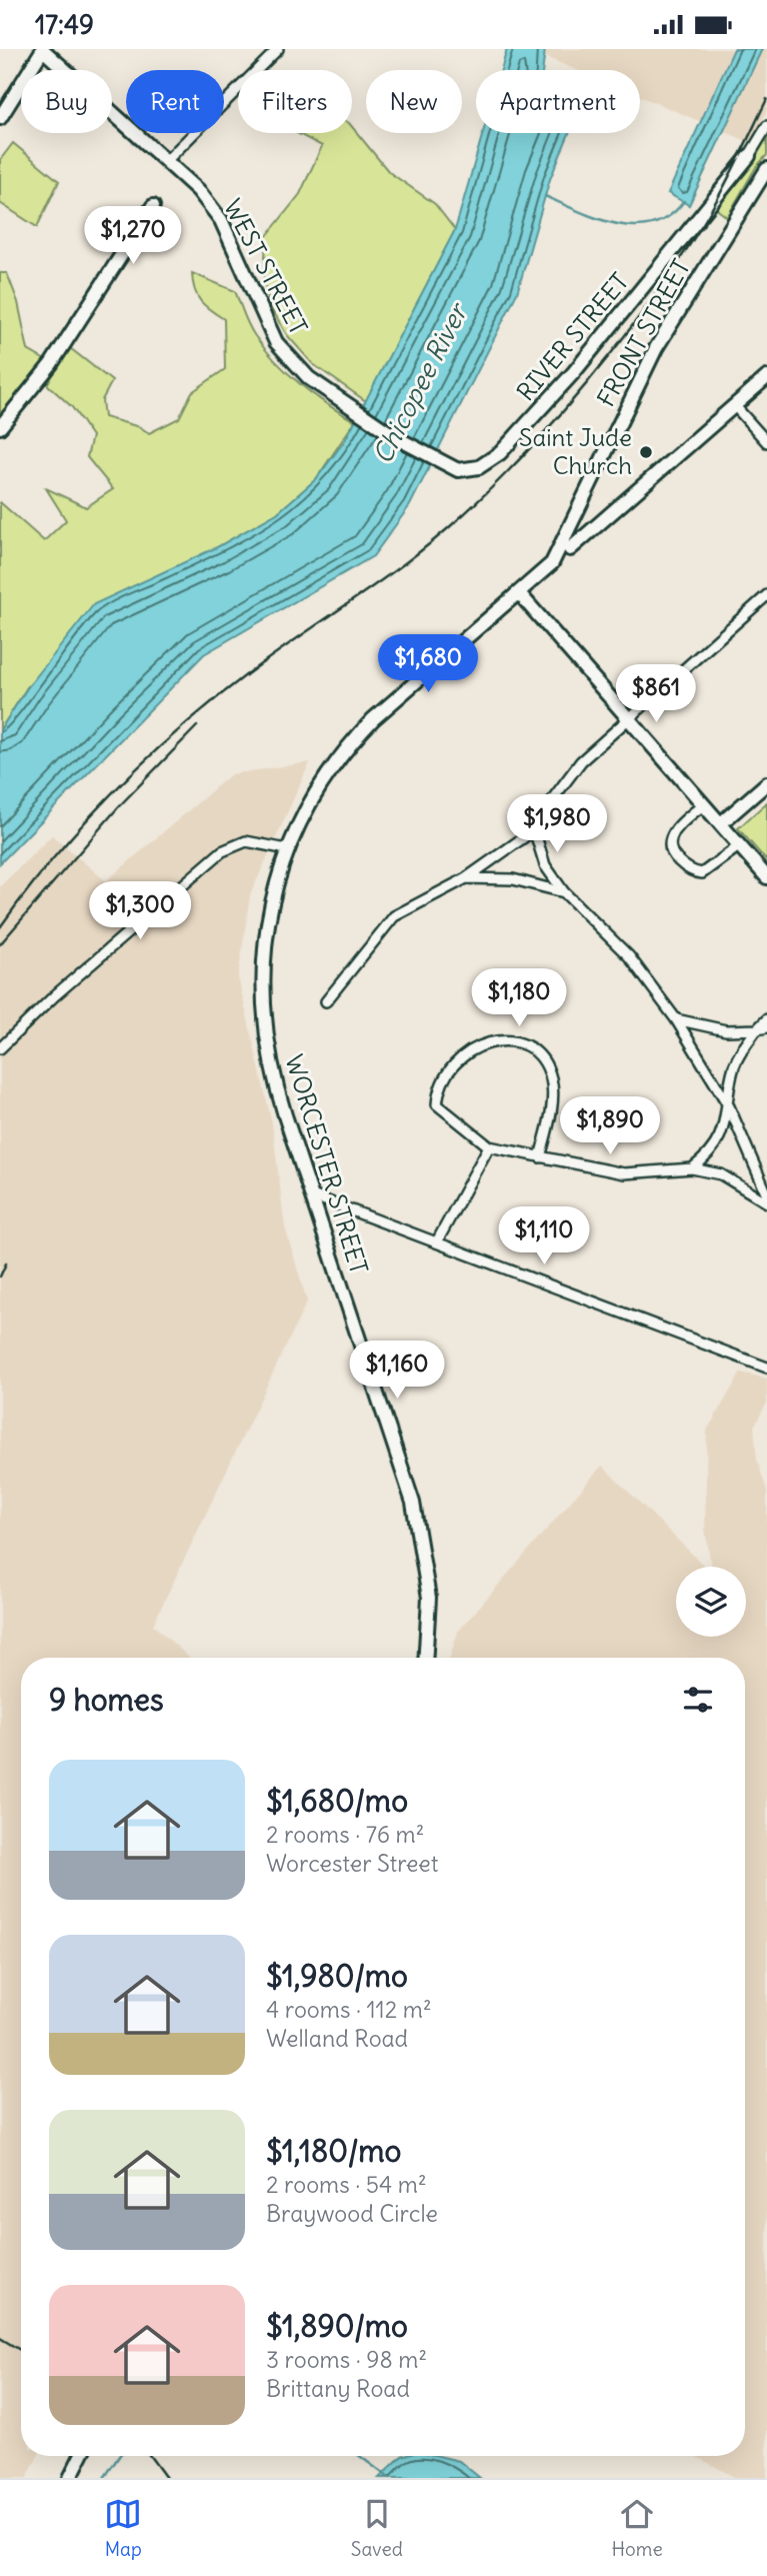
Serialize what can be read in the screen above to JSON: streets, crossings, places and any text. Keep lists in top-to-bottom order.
{
  "streets": {
    "main road": [
      "WEST STREET",
      "FRONT STREET",
      "RIVER STREET",
      "WORCESTER STREET"
    ]
  },
  "crossings": [
    ["WEST STREET", "RIVER STREET"],
    ["FRONT STREET", "WORCESTER STREET"]
  ],
  "water": ["Chicopee River"],
  "places": ["Saint Jude Church"],
  "page": {
    "status": "17:49",
    "chip": [
      "Buy",
      "Rent",
      "Filters",
      "New",
      "Apartment"
    ],
    "price": [
      "$1,270",
      "$1,680",
      "$861",
      "$1,980",
      "$1,300",
      "$1,180",
      "$1,890",
      "$1,110",
      "$1,160"
    ],
    "heading": "9 homes",
    "list": [
      {
        "name": "$1,680/mo",
        "note": "2 rooms · 76 m² · Worcester Street"
      },
      {
        "name": "$1,980/mo",
        "note": "4 rooms · 112 m² · Welland Road"
      },
      {
        "name": "$1,180/mo",
        "note": "2 rooms · 54 m² · Braywood Circle"
      },
      {
        "name": "$1,890/mo",
        "note": "3 rooms · 98 m² · Brittany Road"
      }
    ],
    "tabs": ["Map", "Saved", "Home"]
  }
}
